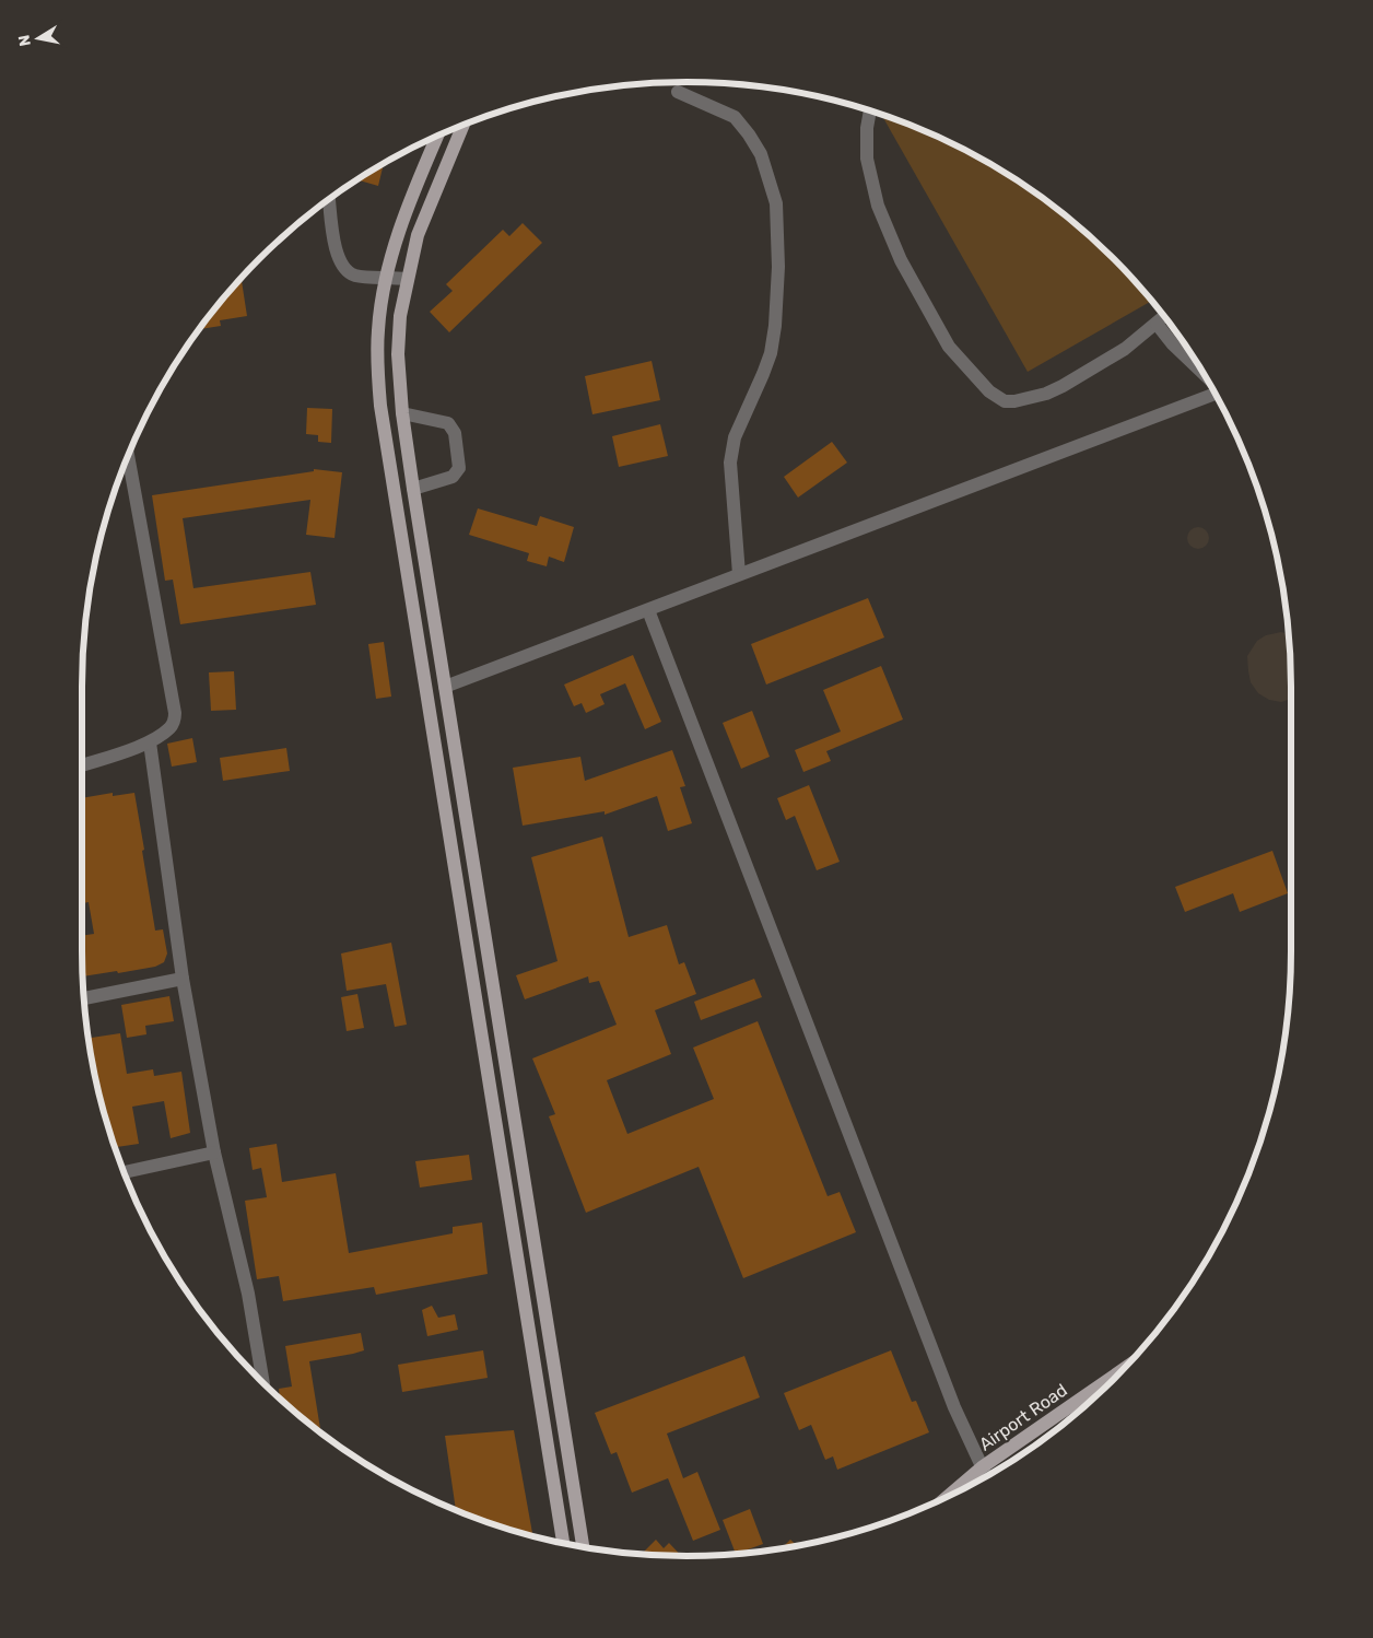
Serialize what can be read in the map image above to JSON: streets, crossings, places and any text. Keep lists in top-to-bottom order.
{
  "streets": {
    "main road": ["Airport Road"]
  },
  "north": "left"
}
